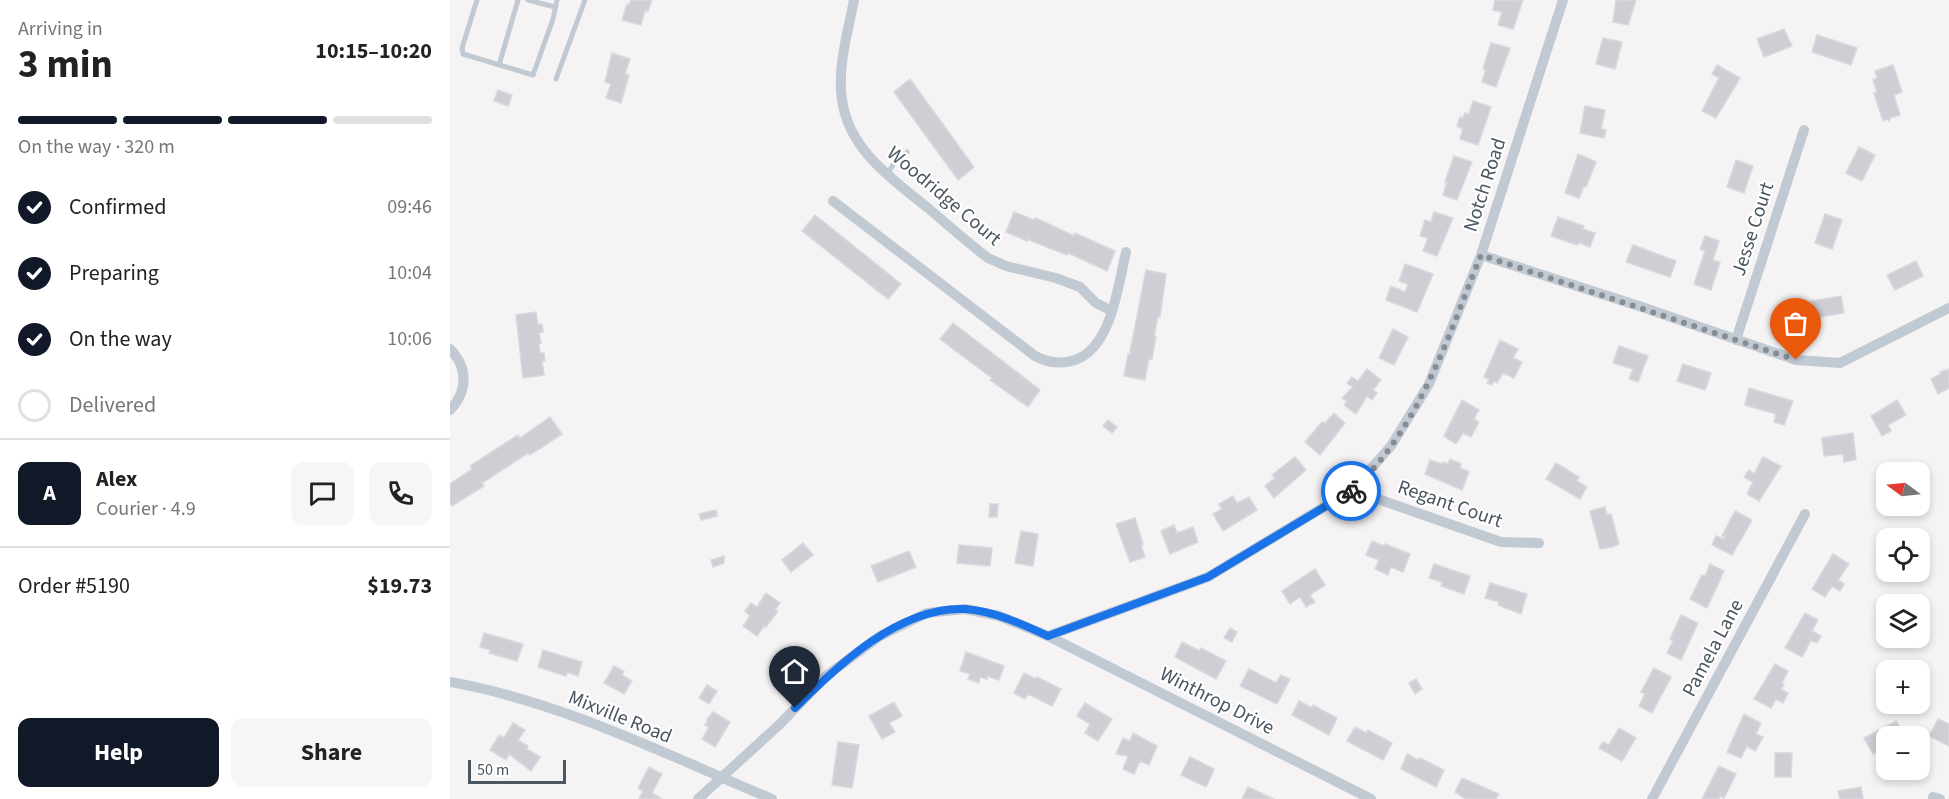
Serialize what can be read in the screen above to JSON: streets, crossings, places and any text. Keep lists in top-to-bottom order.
{
  "streets": {
    "street": [
      "Notch Road",
      "Woodridge Court",
      "Jesse Court",
      "Regant Court",
      "Pamela Lane",
      "Winthrop Drive",
      "Mixville Road"
    ]
  },
  "crossings": [
    ["Notch Road", "Regant Court"],
    ["Notch Road", "Winthrop Drive"]
  ],
  "scale_bar": "50 m",
  "north": "left",
  "page": {
    "heading": ["3 min", "Arriving in", "10:15–10:20"],
    "panel": [
      "Alex",
      "Courier · 4.9",
      "Order #5190",
      "$19.73"
    ],
    "bar": "On the way · 320 m",
    "list": [
      ["Confirmed", "09:46"],
      ["Preparing", "10:04"],
      ["On the way", "10:06"],
      "Delivered"
    ],
    "round": "A",
    "map_buttons": ["+", "−"],
    "buttons": ["Help", "Share"],
    "scale": "50 m"
  }
}
